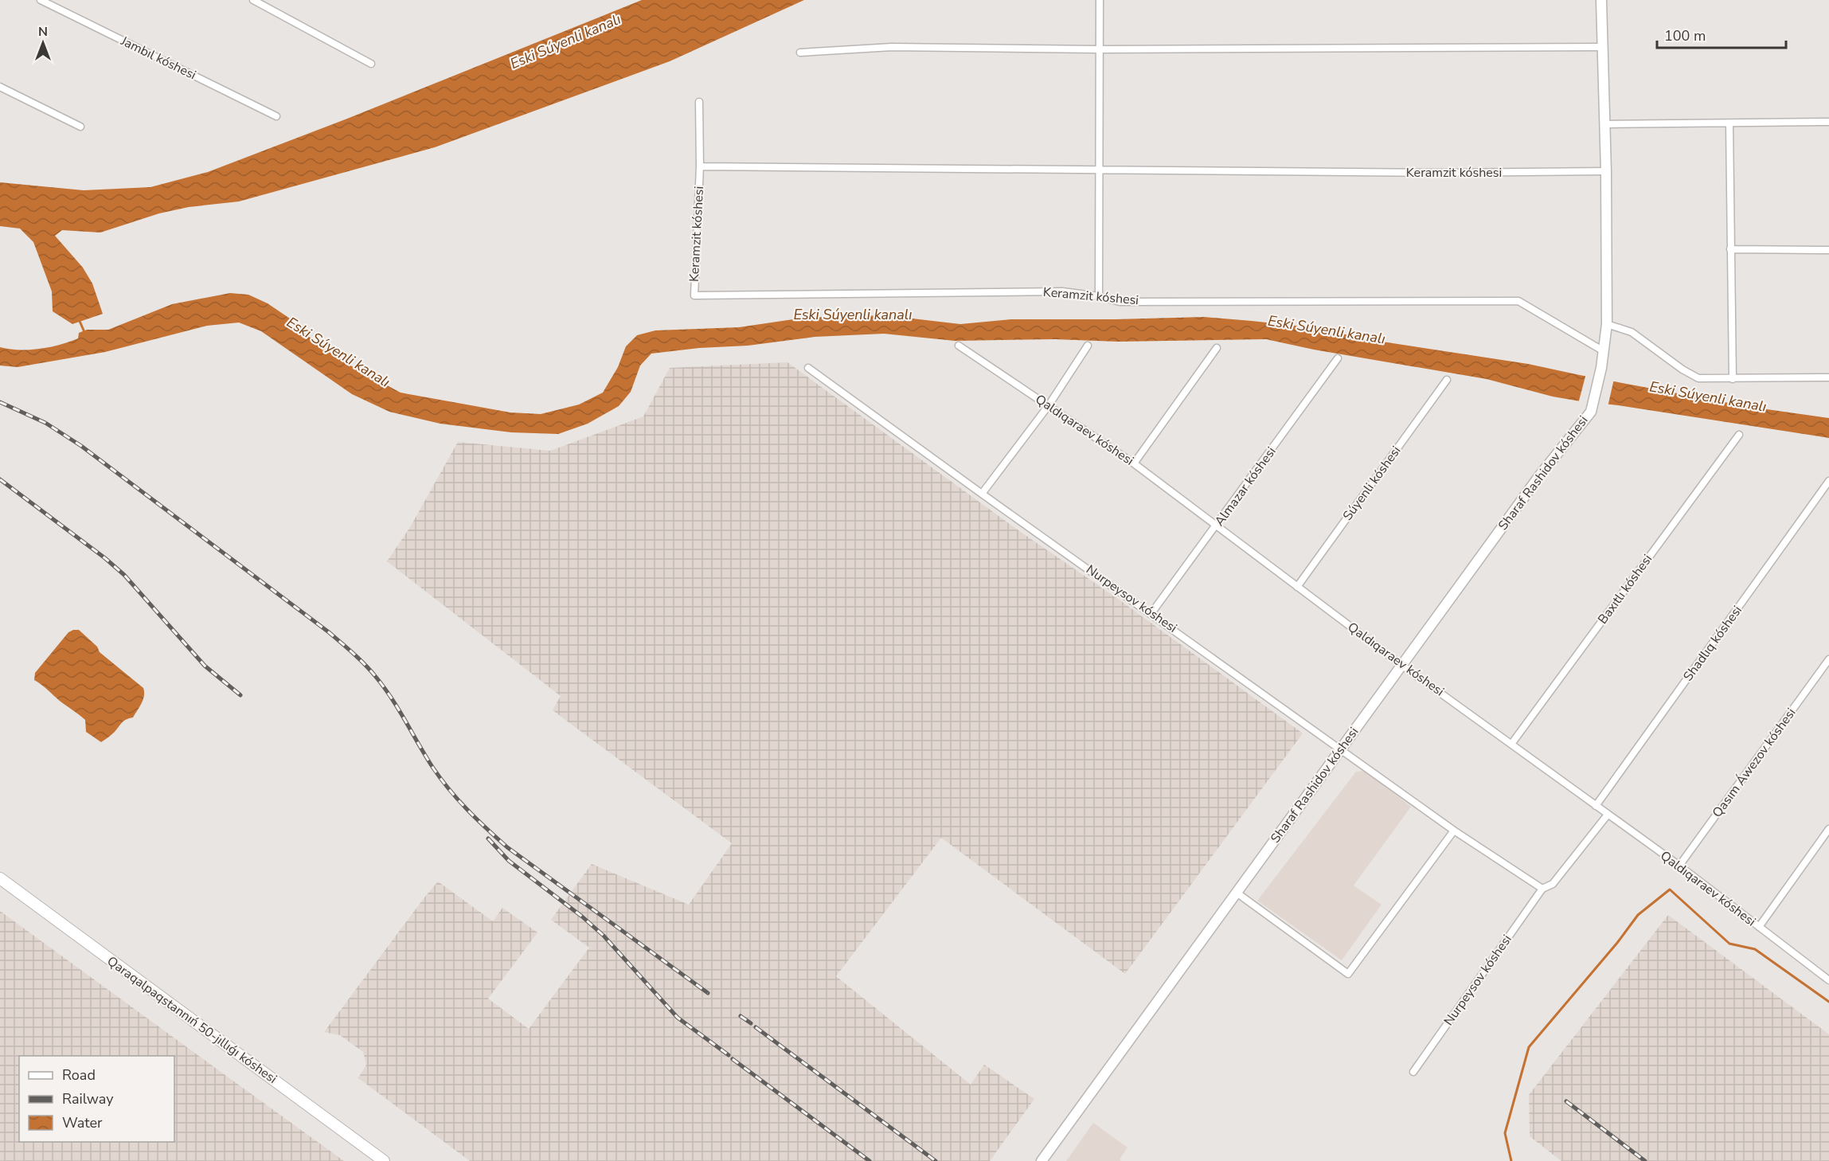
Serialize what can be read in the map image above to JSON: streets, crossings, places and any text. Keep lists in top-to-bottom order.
{
  "streets": {
    "main road": ["Qaraqalpaqstannıń 50-jıllıǵı kóshesi"],
    "street": [
      "Jambıl kóshesi",
      "Keramzit kóshesi",
      "Qaldıqaraev kóshesi",
      "Sharaf Rashidov kóshesi",
      "Súyenli kóshesi",
      "Almazar kóshesi",
      "Baxıtlı kóshesi",
      "Nurpeysov kóshesi",
      "Shadlıq kóshesi",
      "Qasım Áwezov kóshesi"
    ]
  },
  "crossings": [
    ["Keramzit kóshesi", "Sharaf Rashidov kóshesi"],
    ["Qaldıqaraev kóshesi", "Sharaf Rashidov kóshesi"],
    ["Qaldıqaraev kóshesi", "Súyenli kóshesi"],
    ["Qaldıqaraev kóshesi", "Almazar kóshesi"],
    ["Qaldıqaraev kóshesi", "Baxıtlı kóshesi"],
    ["Qaldıqaraev kóshesi", "Nurpeysov kóshesi"],
    ["Qaldıqaraev kóshesi", "Shadlıq kóshesi"],
    ["Qaldıqaraev kóshesi", "Qasım Áwezov kóshesi"],
    ["Sharaf Rashidov kóshesi", "Nurpeysov kóshesi"],
    ["Almazar kóshesi", "Nurpeysov kóshesi"]
  ],
  "water": ["Eski Súyenli kanalı"],
  "legend": ["Road", "Railway", "Water"],
  "scale_bar": "100 m",
  "north": "top"
}
